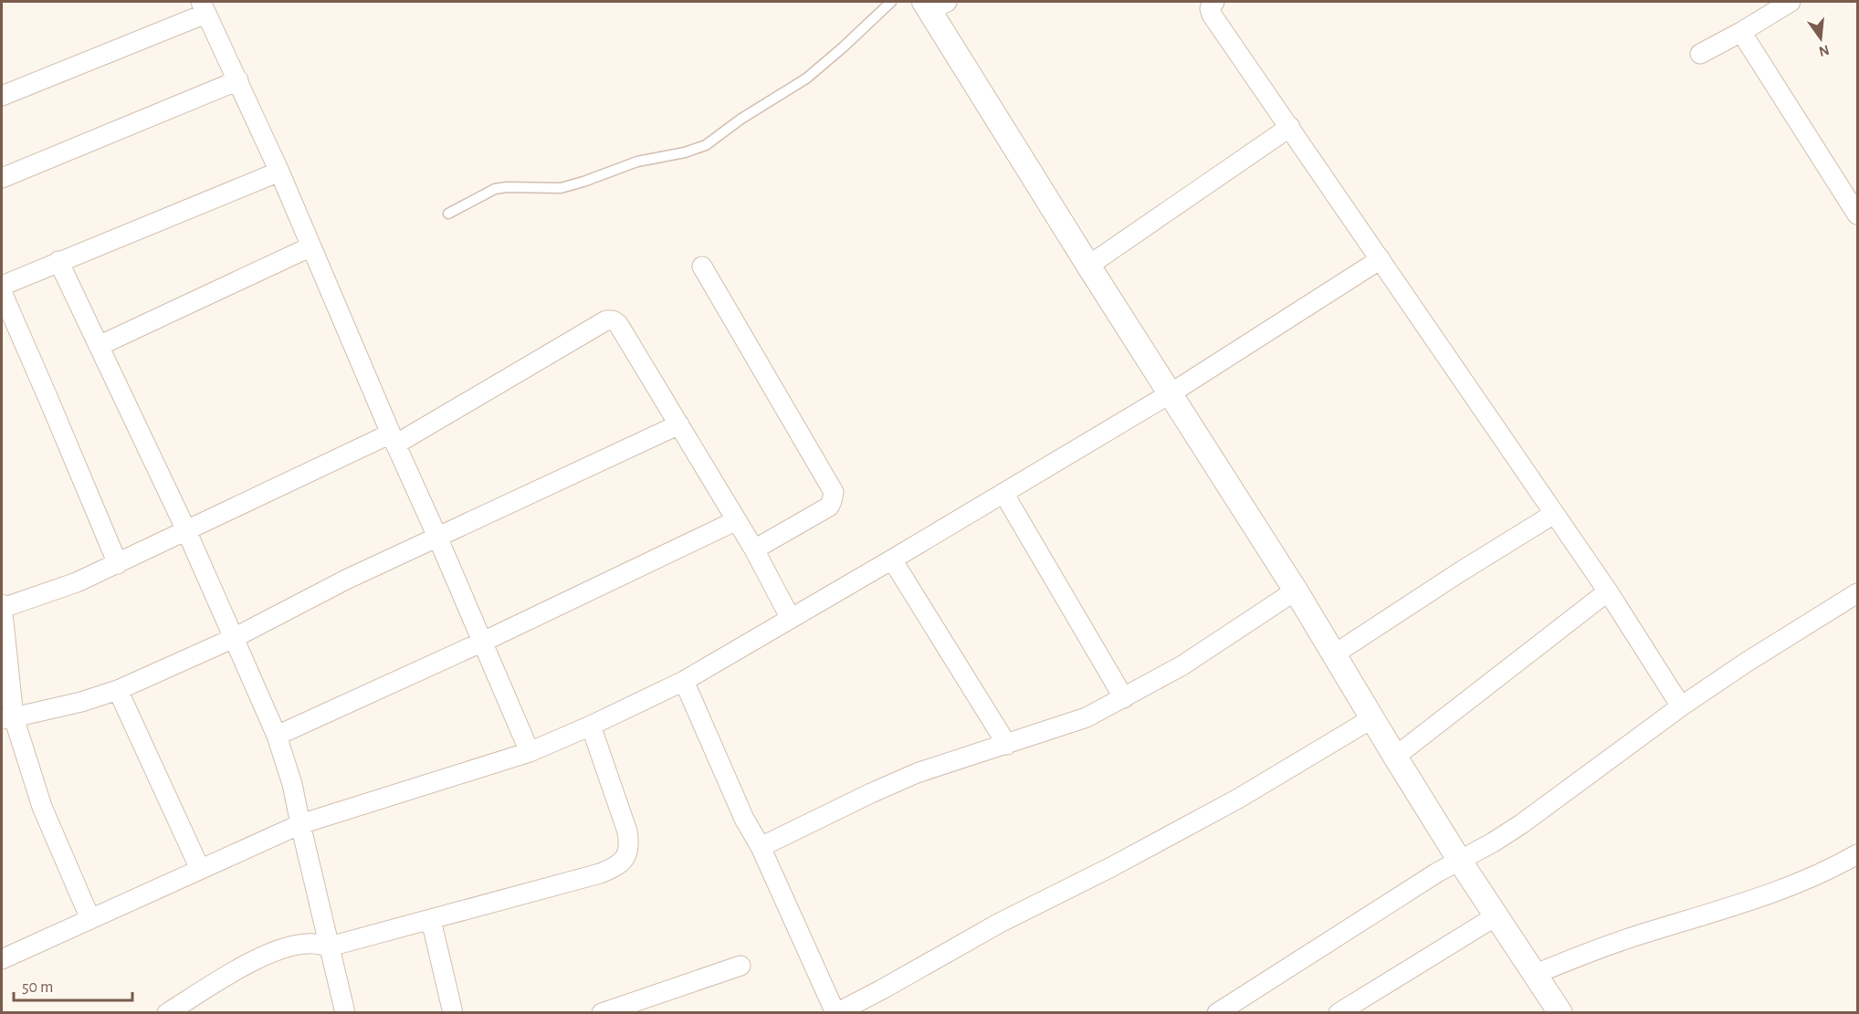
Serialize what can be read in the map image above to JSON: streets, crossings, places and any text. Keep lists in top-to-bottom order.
{
  "scale_bar": "50 m",
  "north": "bottom"
}
